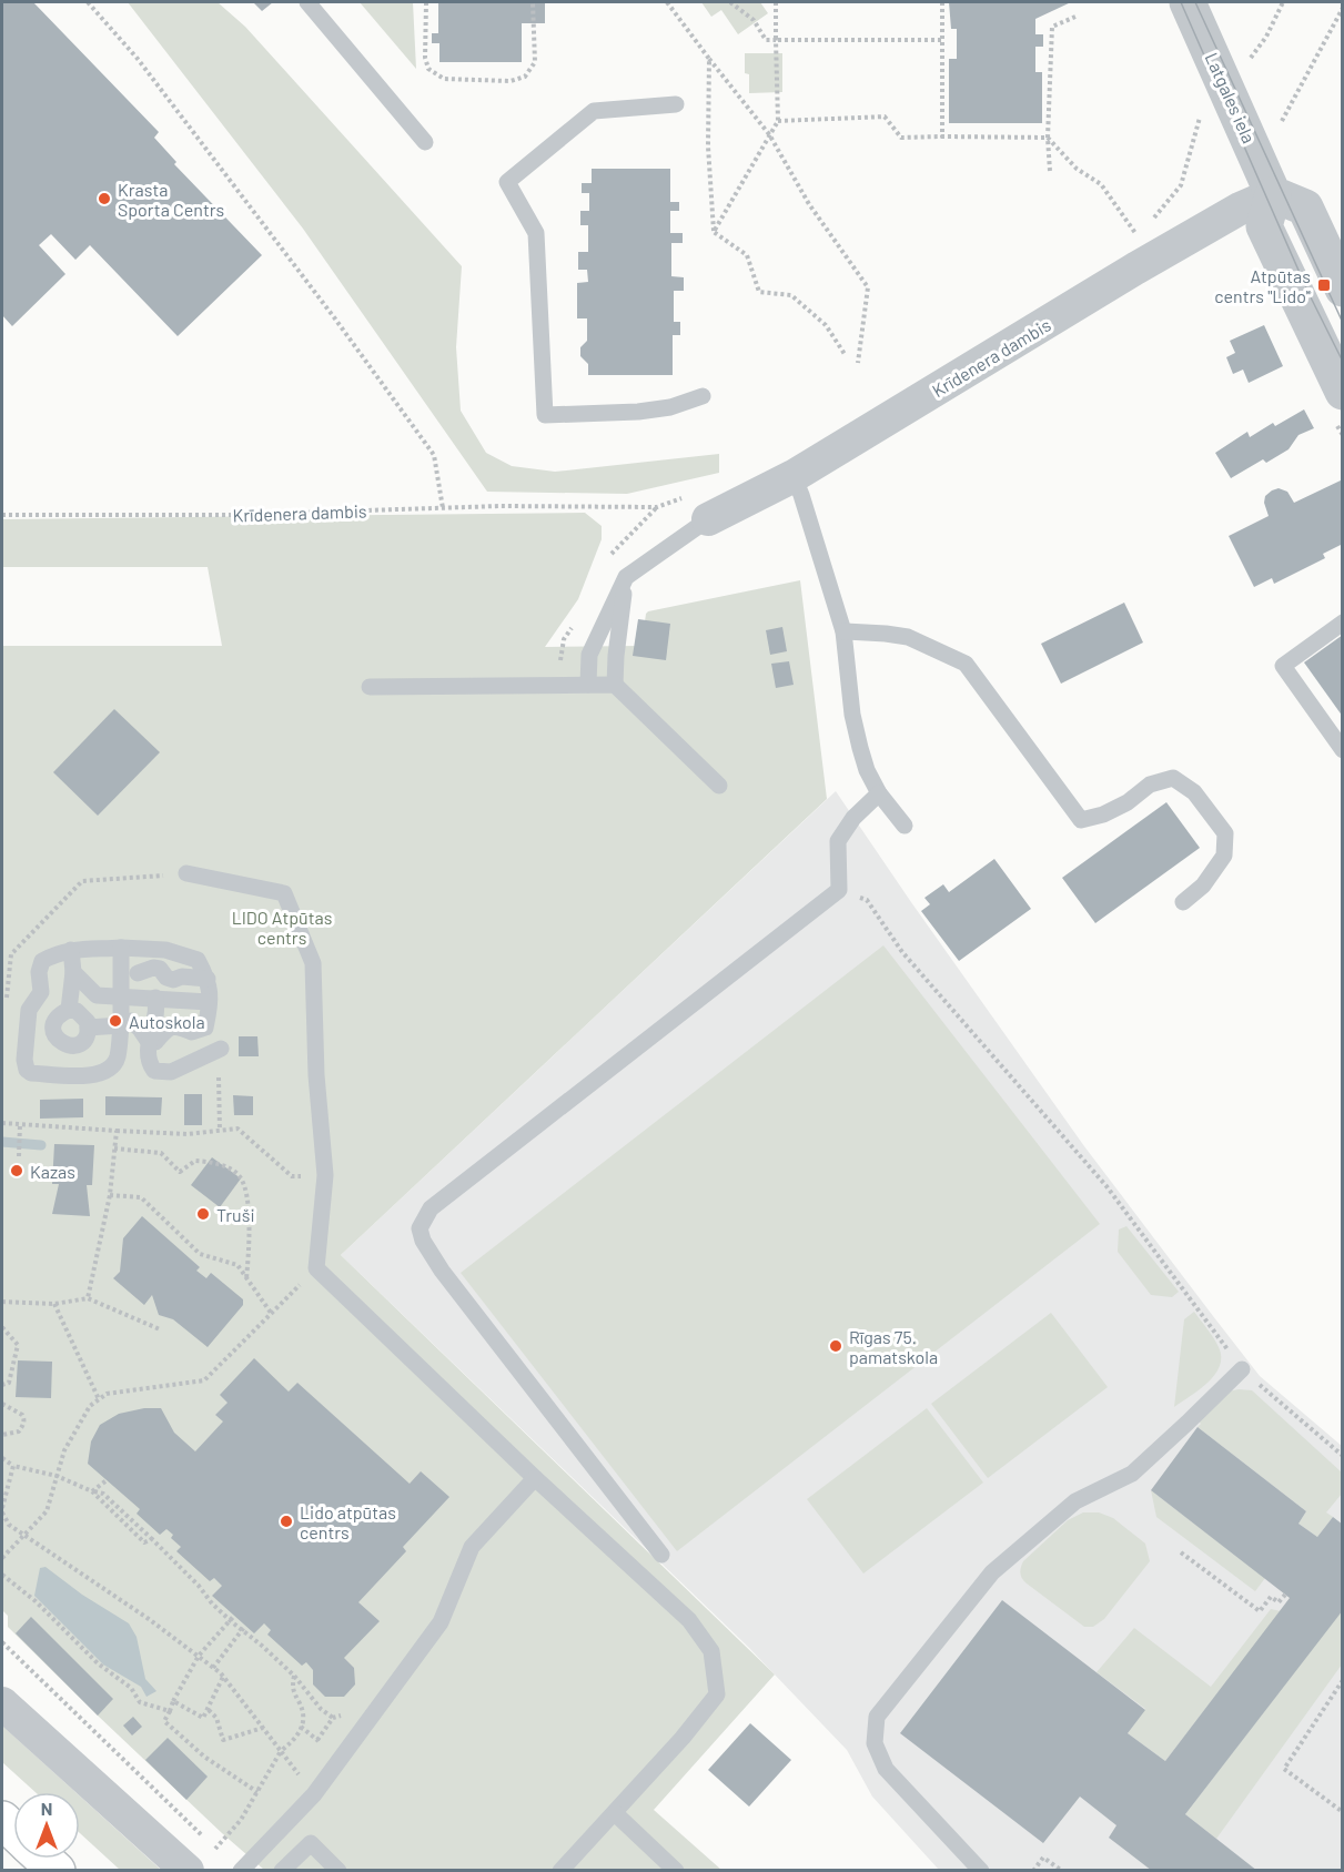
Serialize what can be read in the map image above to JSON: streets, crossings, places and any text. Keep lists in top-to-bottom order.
{
  "streets": {
    "street": ["Latgales iela", "Krīdenera dambis"]
  },
  "crossings": [
    ["Latgales iela", "Krīdenera dambis"]
  ],
  "parks": ["LIDO Atpūtas centrs"],
  "places": {
    "other": [
      "Krasta Sporta Centrs",
      "Autoskola",
      "Kazas",
      "Truši",
      "Rīgas 75. pamatskola",
      "Lido atpūtas centrs"
    ],
    "transit": ["Atpūtas centrs \"Lido\""]
  },
  "north": "top"
}
